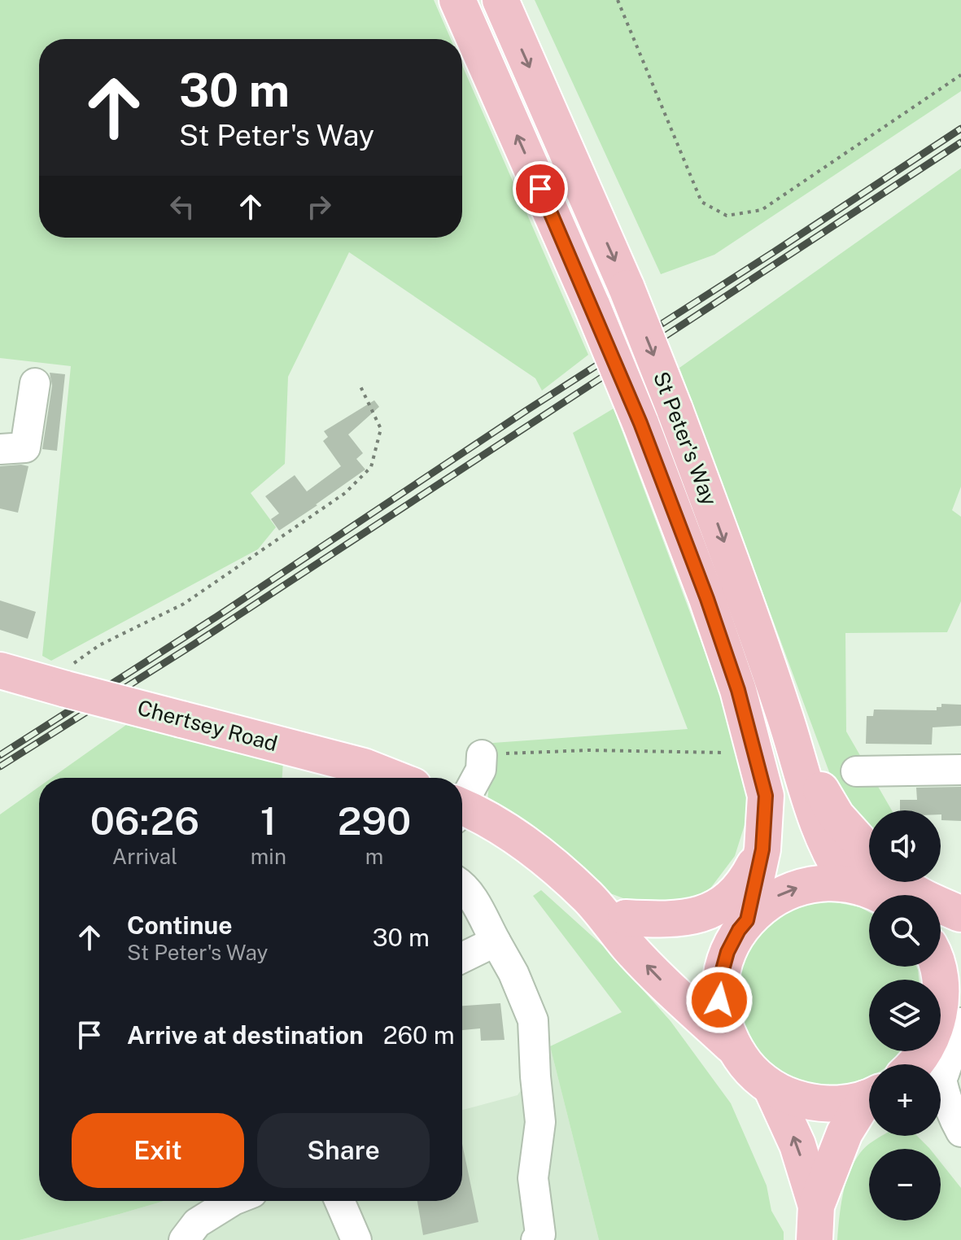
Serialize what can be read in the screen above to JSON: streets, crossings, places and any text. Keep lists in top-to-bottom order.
{
  "streets": {
    "main road": ["St Peter's Way", "Chertsey Road"]
  },
  "page": {
    "turn": ["30 m", "St Peter's Way"],
    "eta": [
      "06:26",
      "Arrival",
      "1",
      "min",
      "290",
      "m"
    ],
    "map_buttons": ["+", "−"],
    "list": [
      {
        "name": "Continue",
        "note": "St Peter's Way",
        "value": "30 m"
      },
      {
        "name": "Arrive at destination",
        "value": "260 m"
      }
    ],
    "buttons": ["Exit", "Share"]
  }
}
